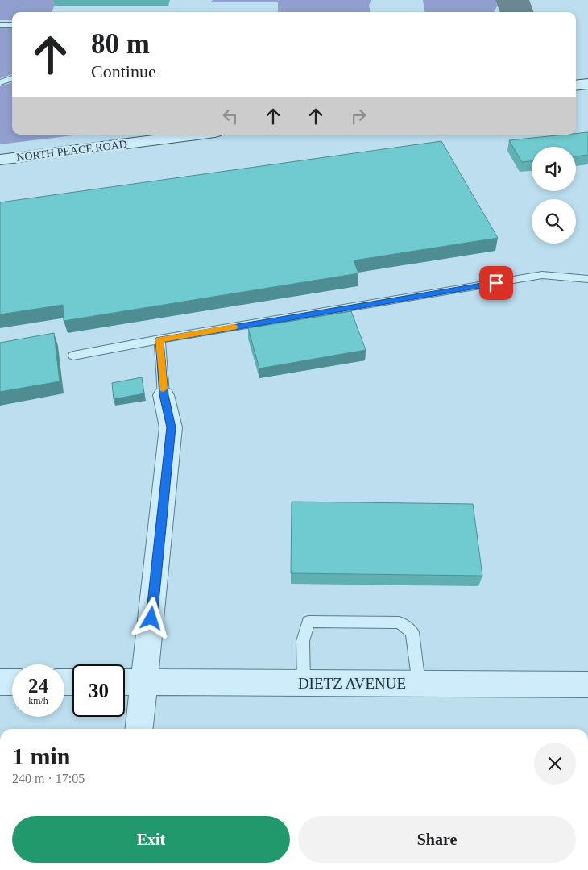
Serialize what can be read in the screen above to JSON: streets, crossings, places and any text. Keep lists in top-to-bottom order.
{
  "streets": {
    "street": ["NORTH PEACE ROAD", "DIETZ AVENUE"]
  },
  "page": {
    "turn": ["80 m", "Continue"],
    "speed": "24 km/h",
    "limit": "30",
    "heading": ["1 min", "240 m · 17:05"],
    "buttons": ["Exit", "Share"]
  }
}
